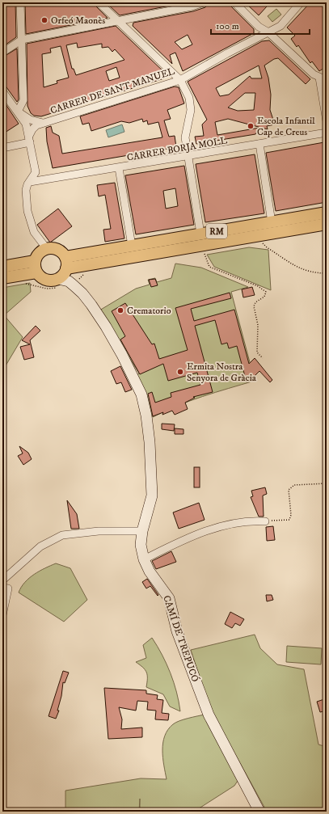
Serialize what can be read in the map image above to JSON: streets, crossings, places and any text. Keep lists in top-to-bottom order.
{
  "streets": {
    "main road": ["RM"],
    "street": ["CARRER DE SANT MANUEL", "CARRER BORJA MOLL", "CAMÍ DE TREPUCÓ"]
  },
  "crossings": [
    ["RM", "CAMÍ DE TREPUCÓ"]
  ],
  "places": [
    "Orfeó Maonès",
    "Escola Infantil Cap de Creus",
    "Crematorio",
    "Ermita Nostra Senyora de Gràcia"
  ],
  "scale_bar": "100 m"
}
